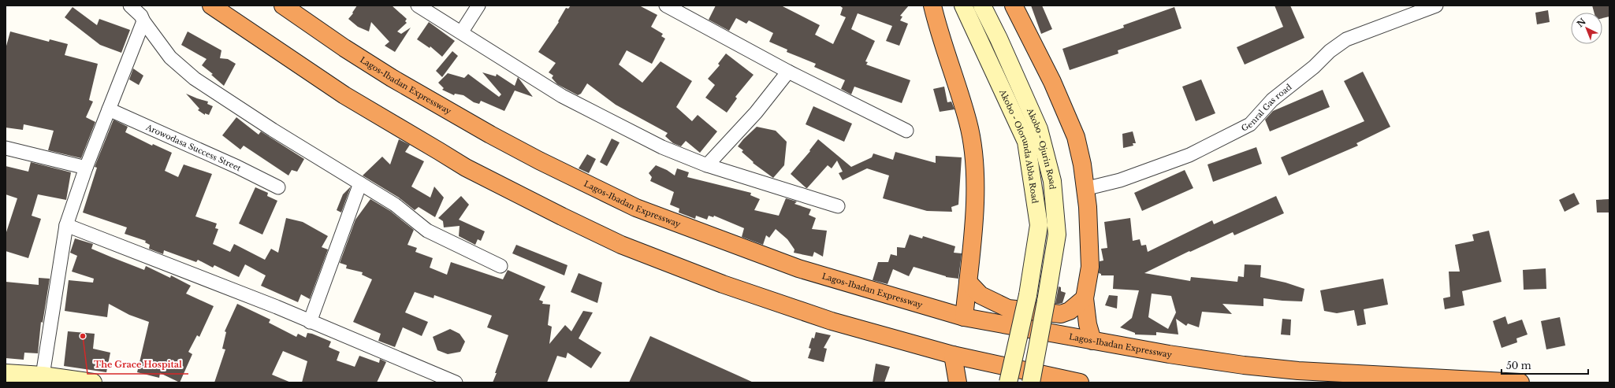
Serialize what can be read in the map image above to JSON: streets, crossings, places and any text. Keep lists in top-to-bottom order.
{
  "streets": {
    "highway": ["Lagos-Ibadan Expressway"],
    "main road": ["Akobo - Olorunda Abba Road", "Akobo - Ojurin Road"],
    "street": ["Genral Gas road", "Arowodasa Success Street"]
  },
  "places": ["The Grace Hospital"],
  "scale_bar": "50 m",
  "north": "top left"
}
